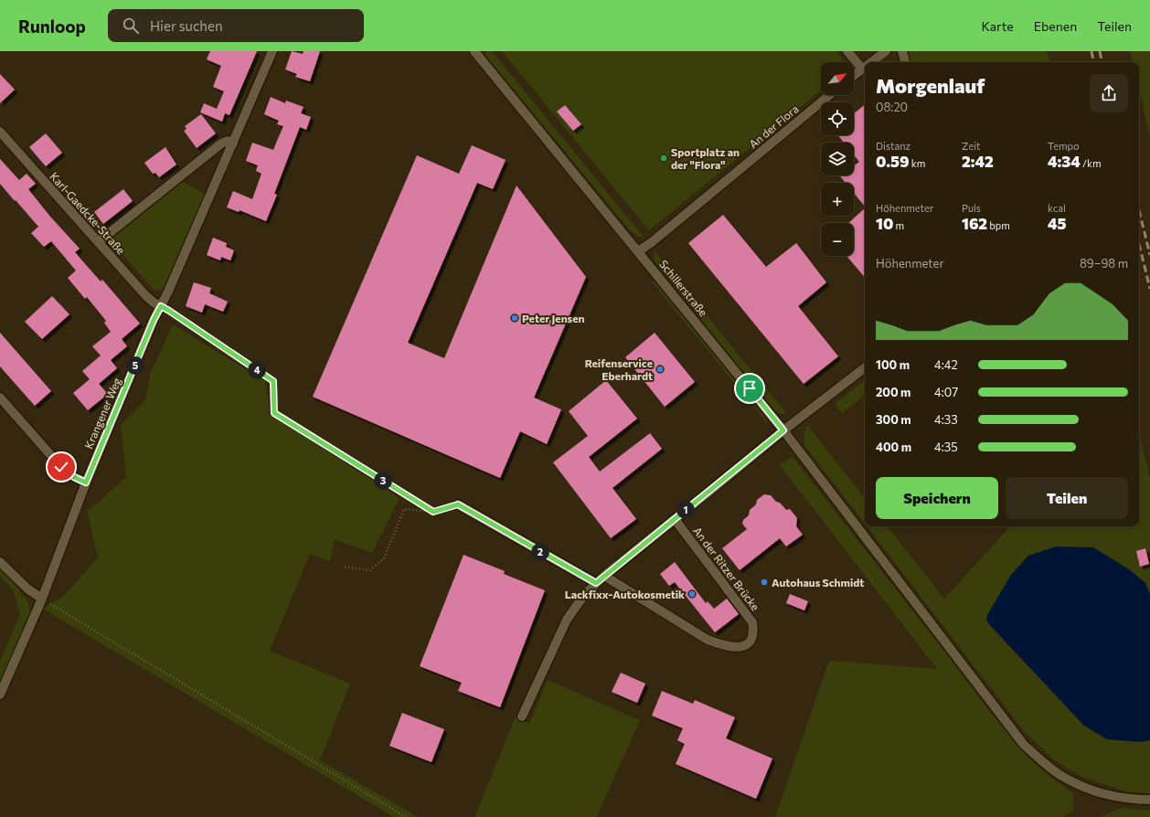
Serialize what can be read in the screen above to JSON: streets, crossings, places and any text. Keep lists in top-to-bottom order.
{
  "streets": {
    "street": [
      "An der Flora",
      "Karl-Gaedcke-Straße",
      "Schillerstraße",
      "Krangener Weg",
      "An der Ritzer Brücke"
    ]
  },
  "crossings": [
    ["An der Flora", "Schillerstraße"],
    ["Karl-Gaedcke-Straße", "Krangener Weg"]
  ],
  "places": [
    "Sportplatz an der \"Flora\"",
    "Peter Jensen",
    "Reifenservice Eberhardt",
    "Autohaus Schmidt",
    "Lackfixx-Autokosmetik"
  ],
  "north": "top right",
  "page": {
    "header": "Runloop",
    "search": "Hier suchen",
    "nav": ["Karte", "Ebenen", "Teilen"],
    "map_buttons": ["+", "−"],
    "heading": ["Morgenlauf", "08:20"],
    "stats": [
      ["Distanz", "0.59 km"],
      ["Zeit", "2:42"],
      ["Tempo", "4:34 /km"],
      ["Höhenmeter", "10 m"],
      ["Puls", "162 bpm"],
      ["kcal", "45"]
    ],
    "chart": ["Höhenmeter", "89–98 m"],
    "list": [
      {
        "name": "100 m",
        "note": "4:42"
      },
      {
        "name": "200 m",
        "note": "4:07"
      },
      {
        "name": "300 m",
        "note": "4:33"
      },
      {
        "name": "400 m",
        "note": "4:35"
      }
    ],
    "pins": [
      "5",
      "4",
      "3",
      "1",
      "2"
    ],
    "buttons": ["Speichern", "Teilen"]
  }
}
